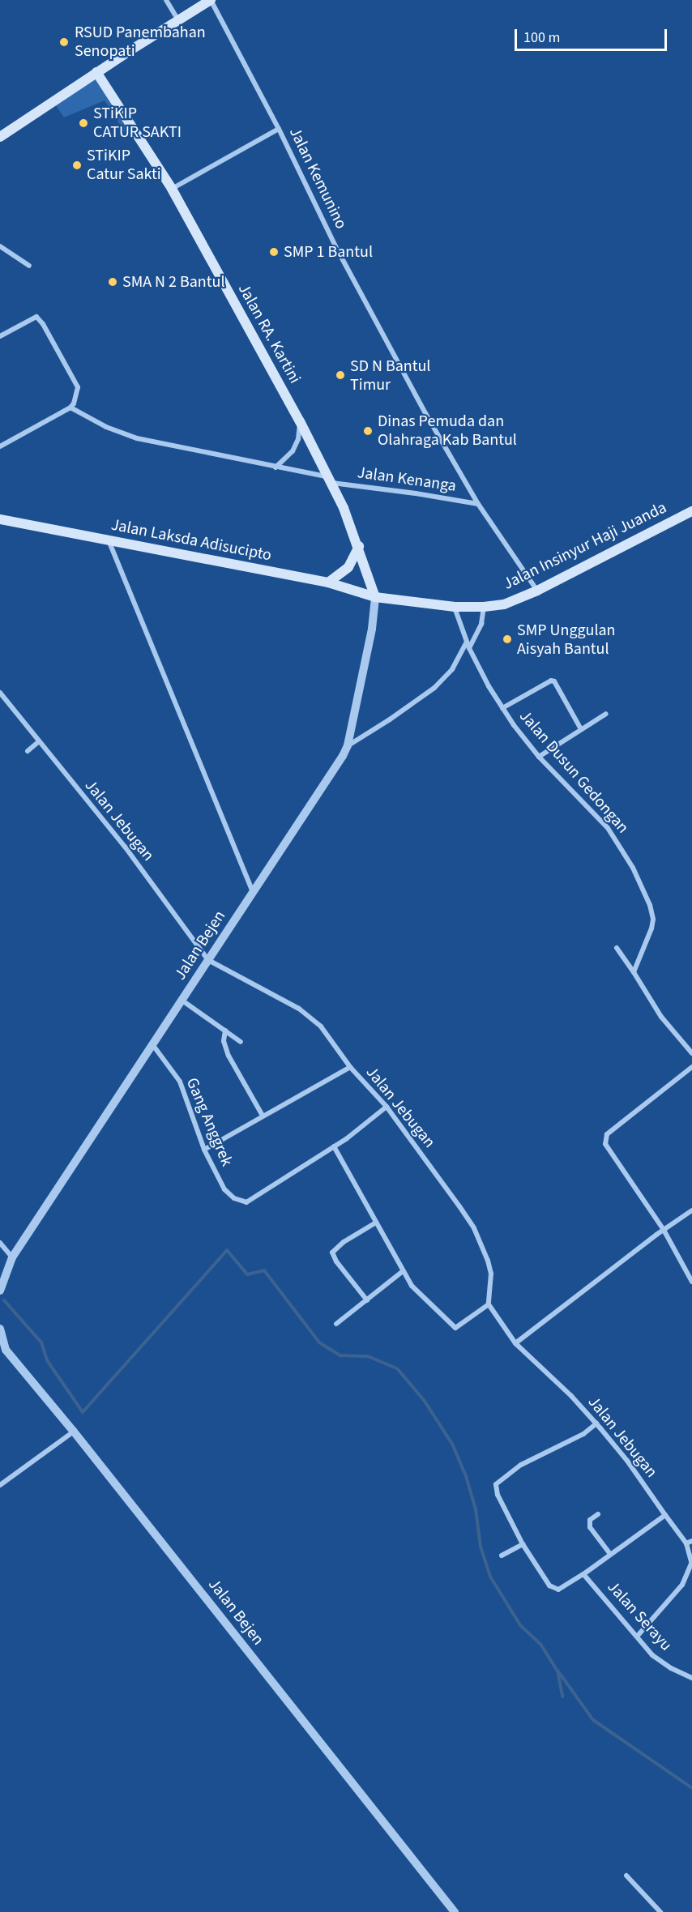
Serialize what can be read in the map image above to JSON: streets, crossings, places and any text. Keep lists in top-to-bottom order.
{
  "streets": {
    "main road": ["Jalan RA. Kartini", "Jalan Laksda Adisucipto", "Jalan Insinyur Haji Juanda"],
    "street": [
      "Jalan Kemunino",
      "Jalan Kenanga",
      "Jalan Dusun Gedongan",
      "Jalan Jebugan",
      "Jalan Bejen",
      "Gang Anggrek",
      "Jalan Serayu"
    ]
  },
  "crossings": [
    ["Jalan Kemunino", "Jalan Kenanga"],
    ["Jalan Kemunino", "Jalan Insinyur Haji Juanda"],
    ["Jalan RA. Kartini", "Jalan Kenanga"],
    ["Jalan RA. Kartini", "Jalan Laksda Adisucipto"],
    ["Jalan RA. Kartini", "Jalan Insinyur Haji Juanda"],
    ["Jalan RA. Kartini", "Jalan Bejen"],
    ["Jalan Laksda Adisucipto", "Jalan Insinyur Haji Juanda"],
    ["Jalan Laksda Adisucipto", "Jalan Bejen"],
    ["Jalan Insinyur Haji Juanda", "Jalan Dusun Gedongan"],
    ["Jalan Insinyur Haji Juanda", "Jalan Bejen"],
    ["Jalan Jebugan", "Jalan Bejen"],
    ["Jalan Bejen", "Gang Anggrek"]
  ],
  "places": [
    "RSUD Panembahan Senopati",
    "STiKIP CATUR SAKTI",
    "STiKIP Catur Sakti",
    "SMP 1 Bantul",
    "SMA N 2 Bantul",
    "SD N Bantul Timur",
    "Dinas Pemuda dan Olahraga Kab Bantul",
    "SMP Unggulan Aisyah Bantul"
  ],
  "scale_bar": "100 m"
}
